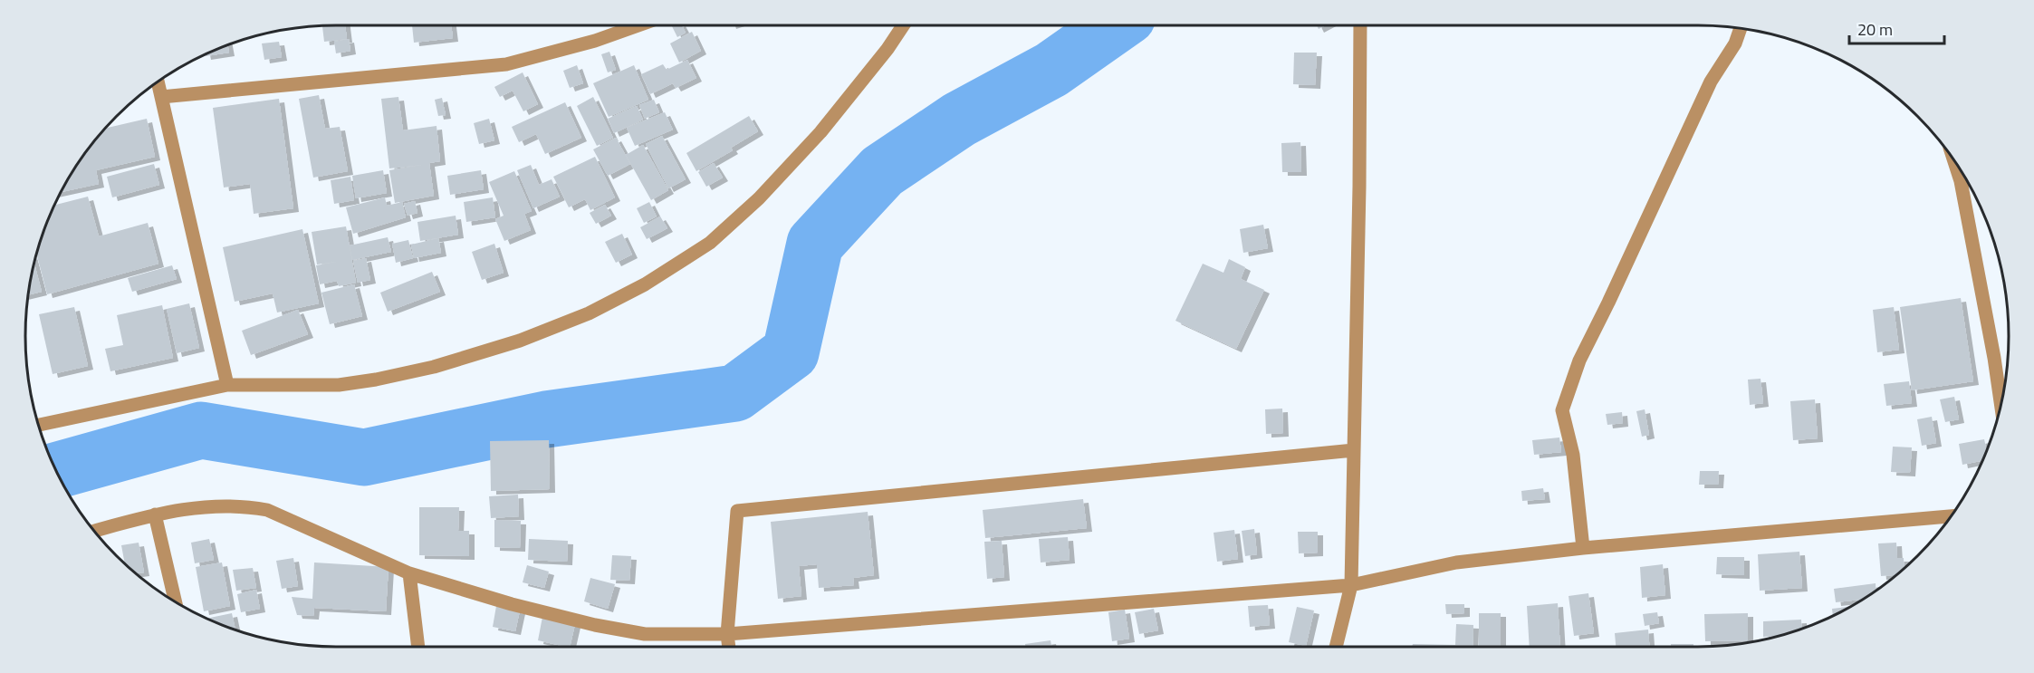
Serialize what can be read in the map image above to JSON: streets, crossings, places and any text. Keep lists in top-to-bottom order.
{
  "scale_bar": "20 m"
}
